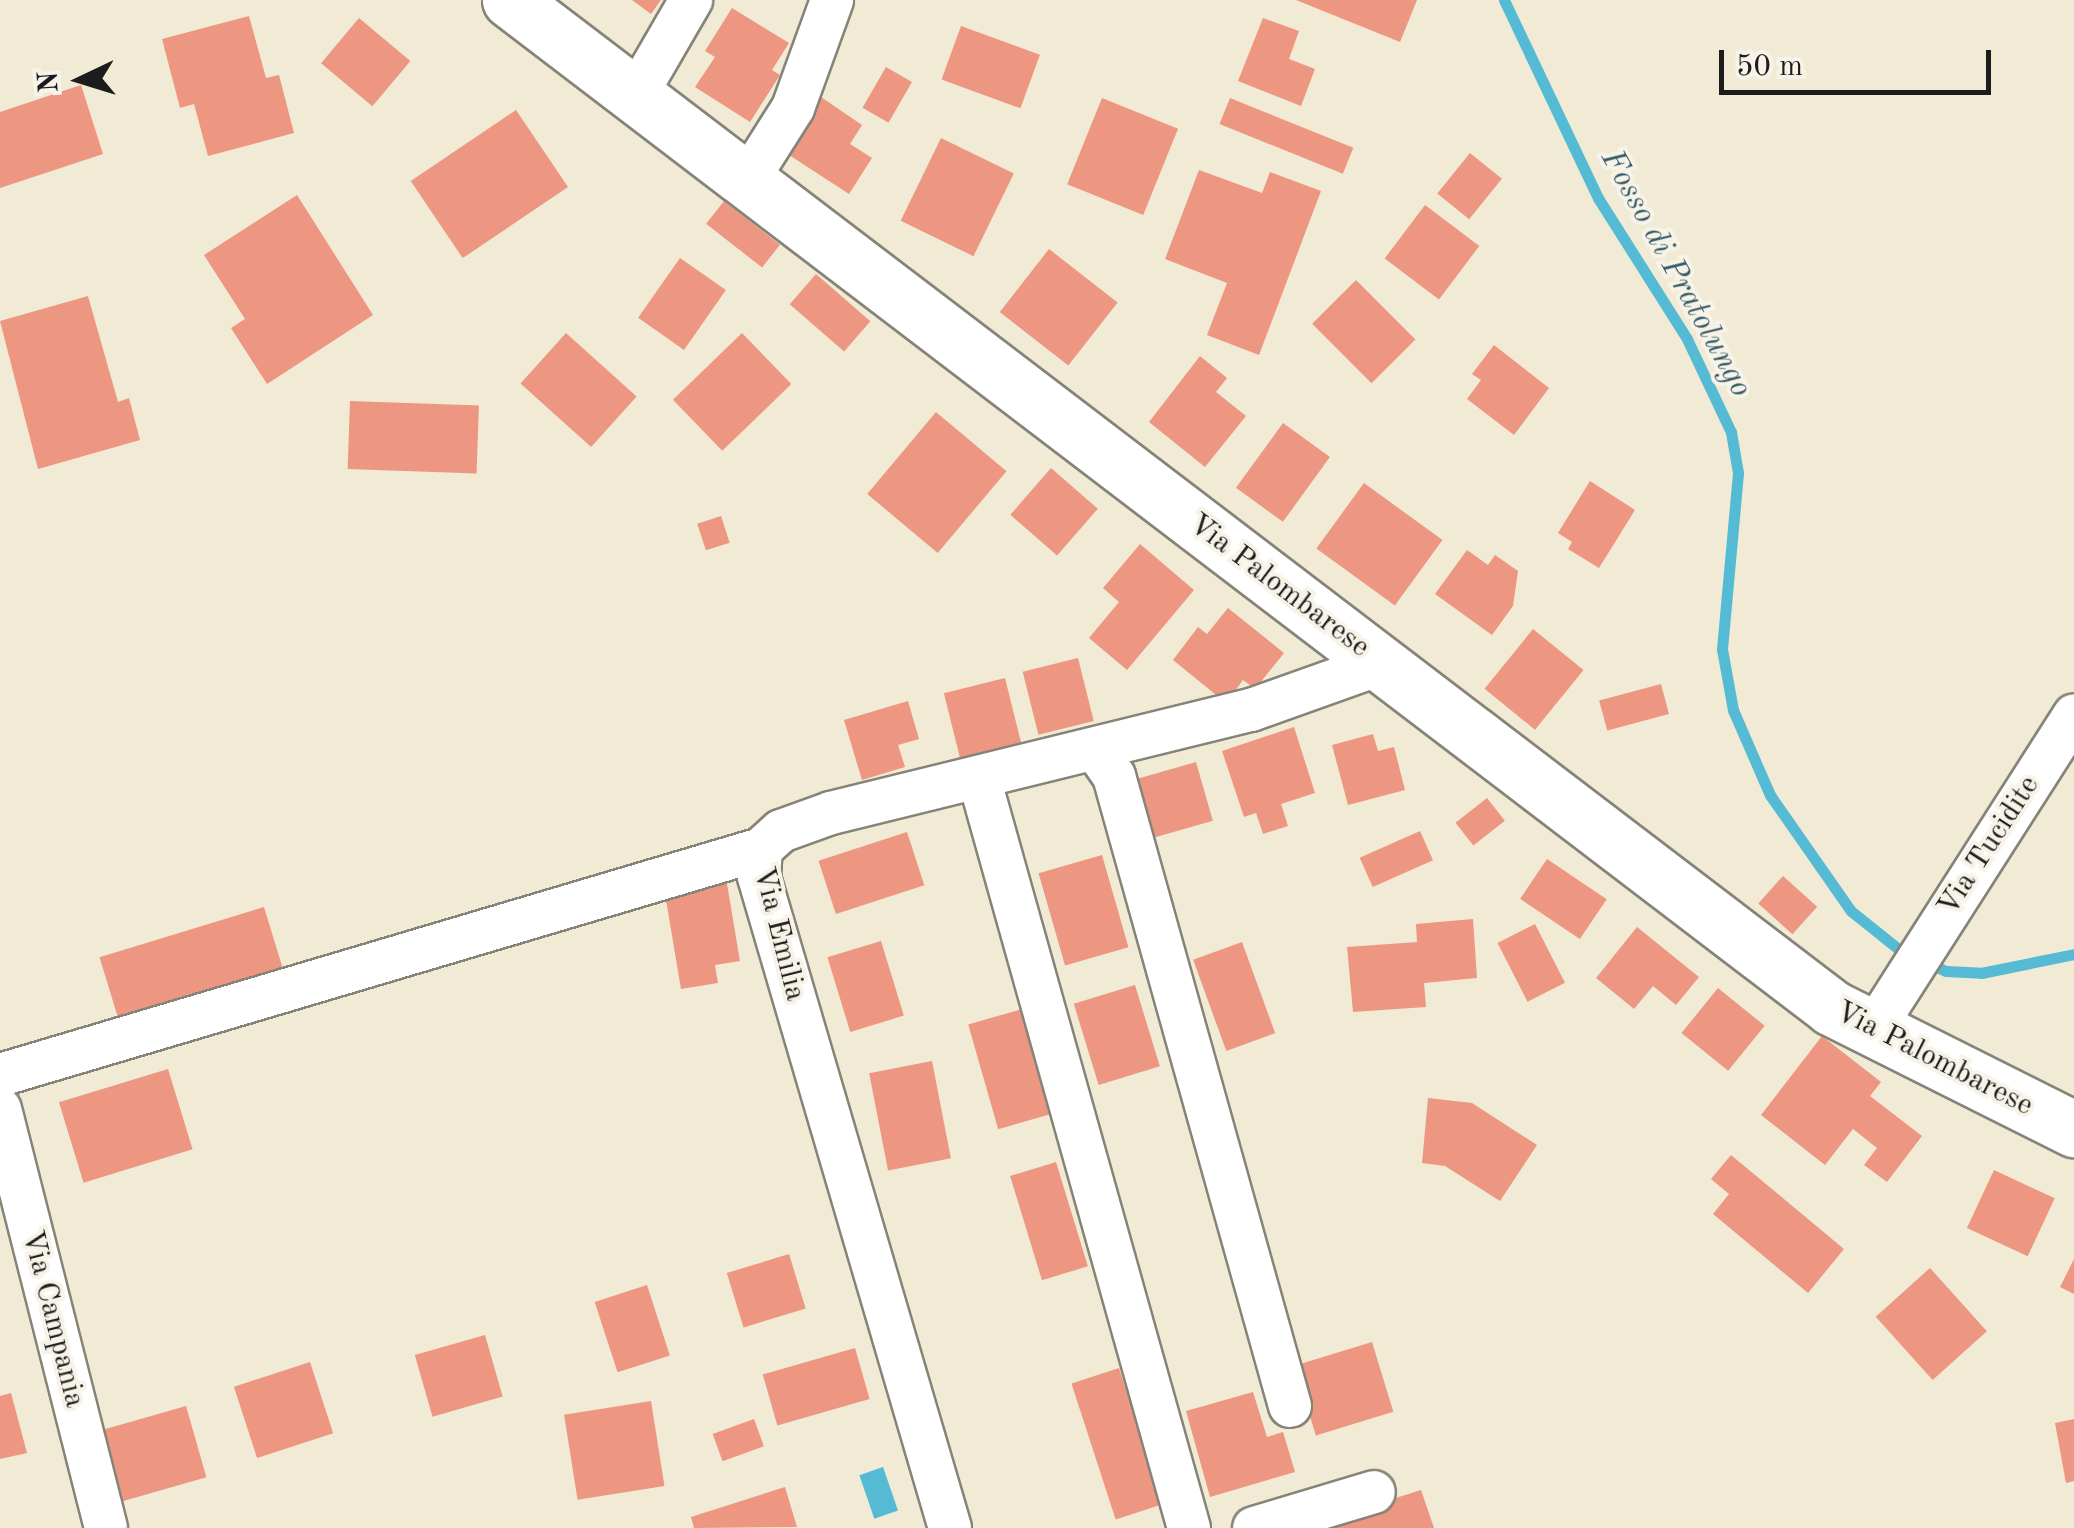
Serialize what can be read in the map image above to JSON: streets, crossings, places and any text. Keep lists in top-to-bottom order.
{
  "streets": {
    "main road": ["Via Palombarese"],
    "street": ["Via Tucidite", "Via Emilia", "Via Campania"]
  },
  "crossings": [
    ["Via Palombarese", "Via Tucidite"],
    ["Via Palombarese", "Via Emilia"]
  ],
  "water": ["Fosso di Pratolungo"],
  "scale_bar": "50 m",
  "north": "left"
}
